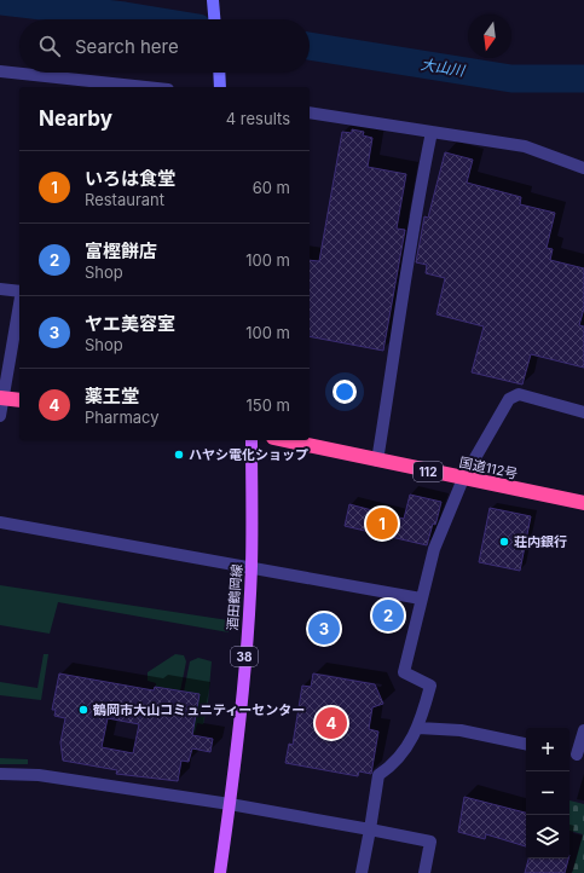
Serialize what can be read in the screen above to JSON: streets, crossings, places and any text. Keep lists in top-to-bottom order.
{
  "streets": {
    "highway": ["国道112号", "112"],
    "main road": ["酒田鶴岡線", "38"]
  },
  "water": ["大山川"],
  "places": ["ハヤシ電化ショップ", "荘内銀行", "鶴岡市大山コミュニティーセンター"],
  "north": "bottom",
  "page": {
    "search": "Search here",
    "heading": ["Nearby", "4 results"],
    "list": [
      {
        "mark": "1",
        "name": "いろは食堂",
        "note": "Restaurant",
        "value": "60 m"
      },
      {
        "mark": "2",
        "name": "富樫餅店",
        "note": "Shop",
        "value": "100 m"
      },
      {
        "mark": "3",
        "name": "ヤエ美容室",
        "note": "Shop",
        "value": "100 m"
      },
      {
        "mark": "4",
        "name": "薬王堂",
        "note": "Pharmacy",
        "value": "150 m"
      }
    ],
    "pins": [
      "1",
      "2",
      "3",
      "4"
    ],
    "map_buttons": ["+", "−"]
  }
}
